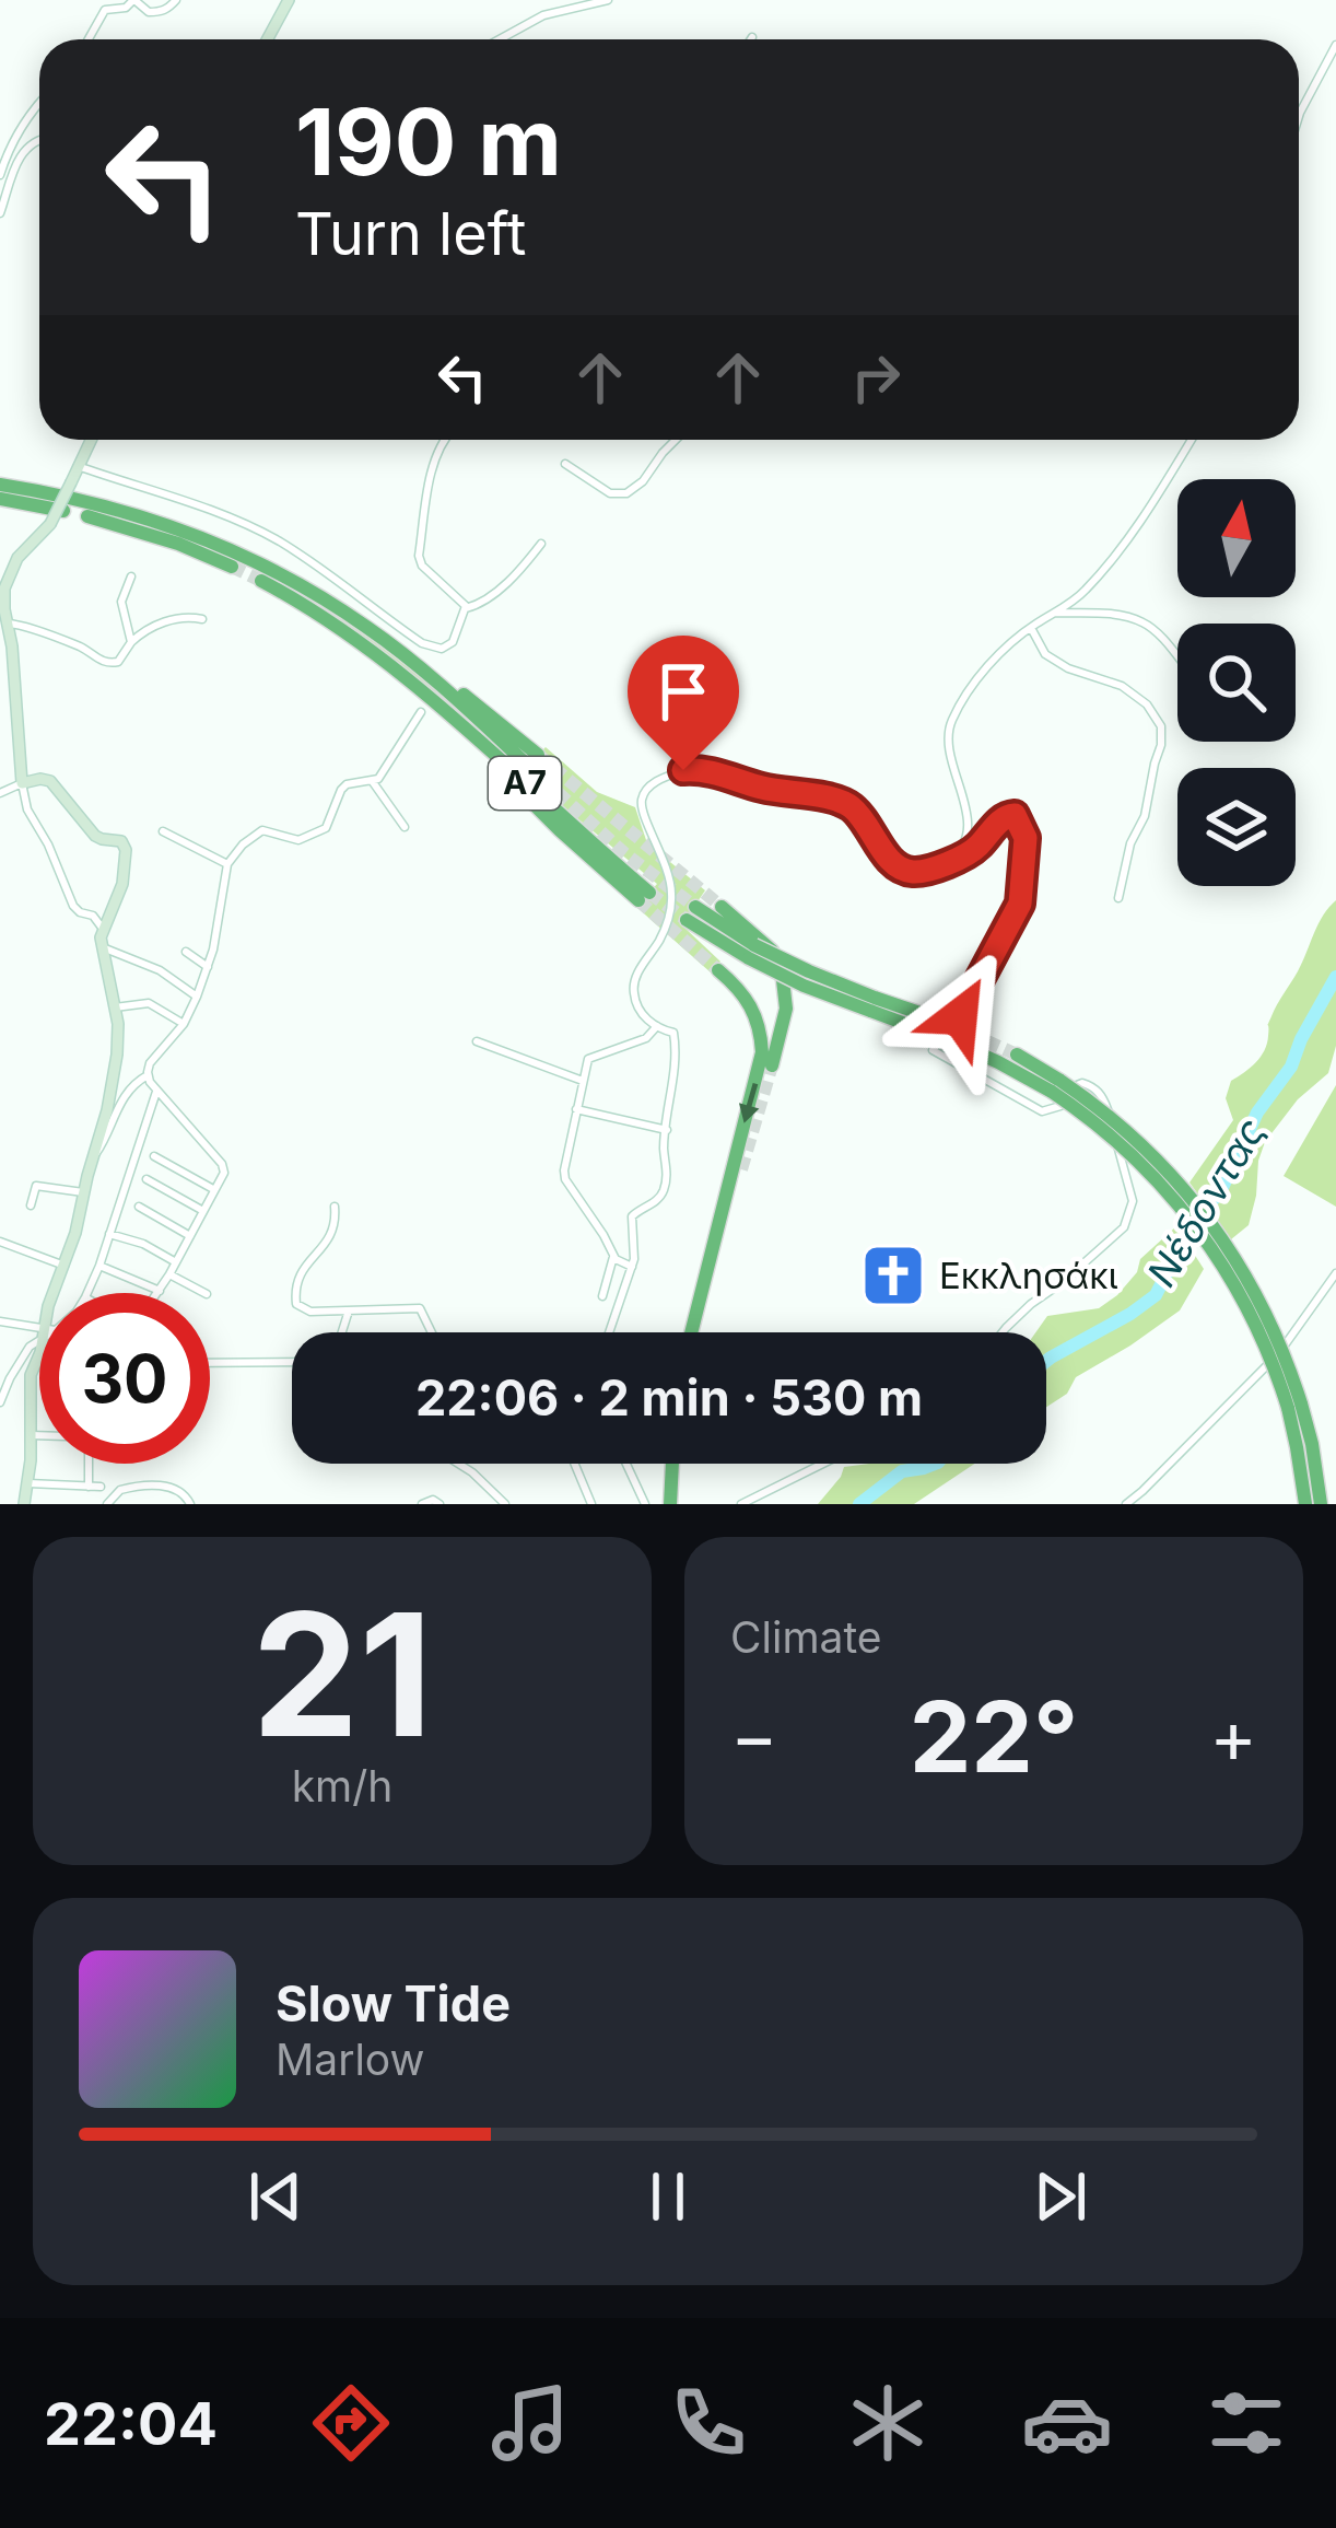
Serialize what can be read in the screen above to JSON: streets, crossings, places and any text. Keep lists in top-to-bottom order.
{
  "streets": {
    "highway": ["Α7"]
  },
  "water": ["Νέδoντας"],
  "places": {
    "church": ["Εκκλησάκι"]
  },
  "north": "top",
  "page": {
    "turn": ["190 m", "Turn left"],
    "limit": "30",
    "trip": "22:06 · 2 min · 530 m",
    "tile": [
      ["21", "km/h"],
      "Climate"
    ],
    "heat": ["−", "22°", "+"],
    "song": ["Slow Tide", "Marlow"],
    "tabs": "22:04"
  }
}
